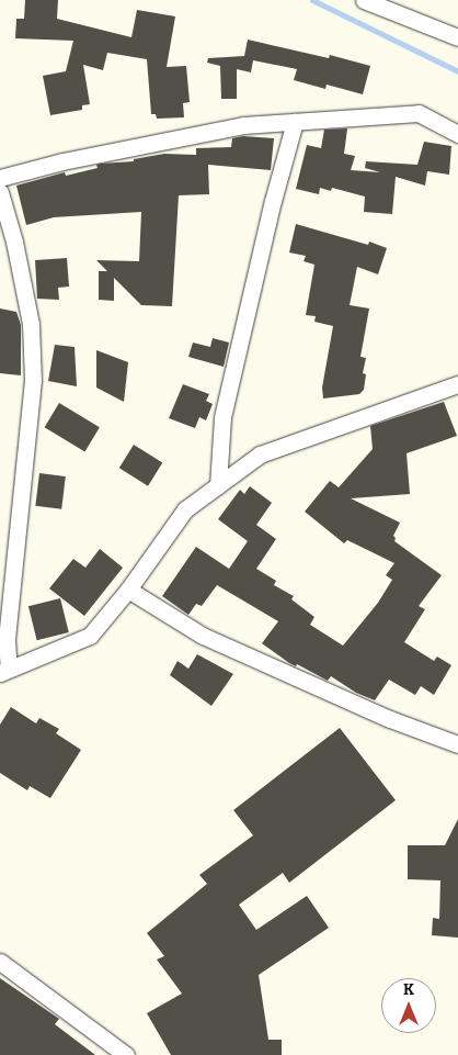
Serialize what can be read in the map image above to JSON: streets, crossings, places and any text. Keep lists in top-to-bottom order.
{
  "north": "top"
}
